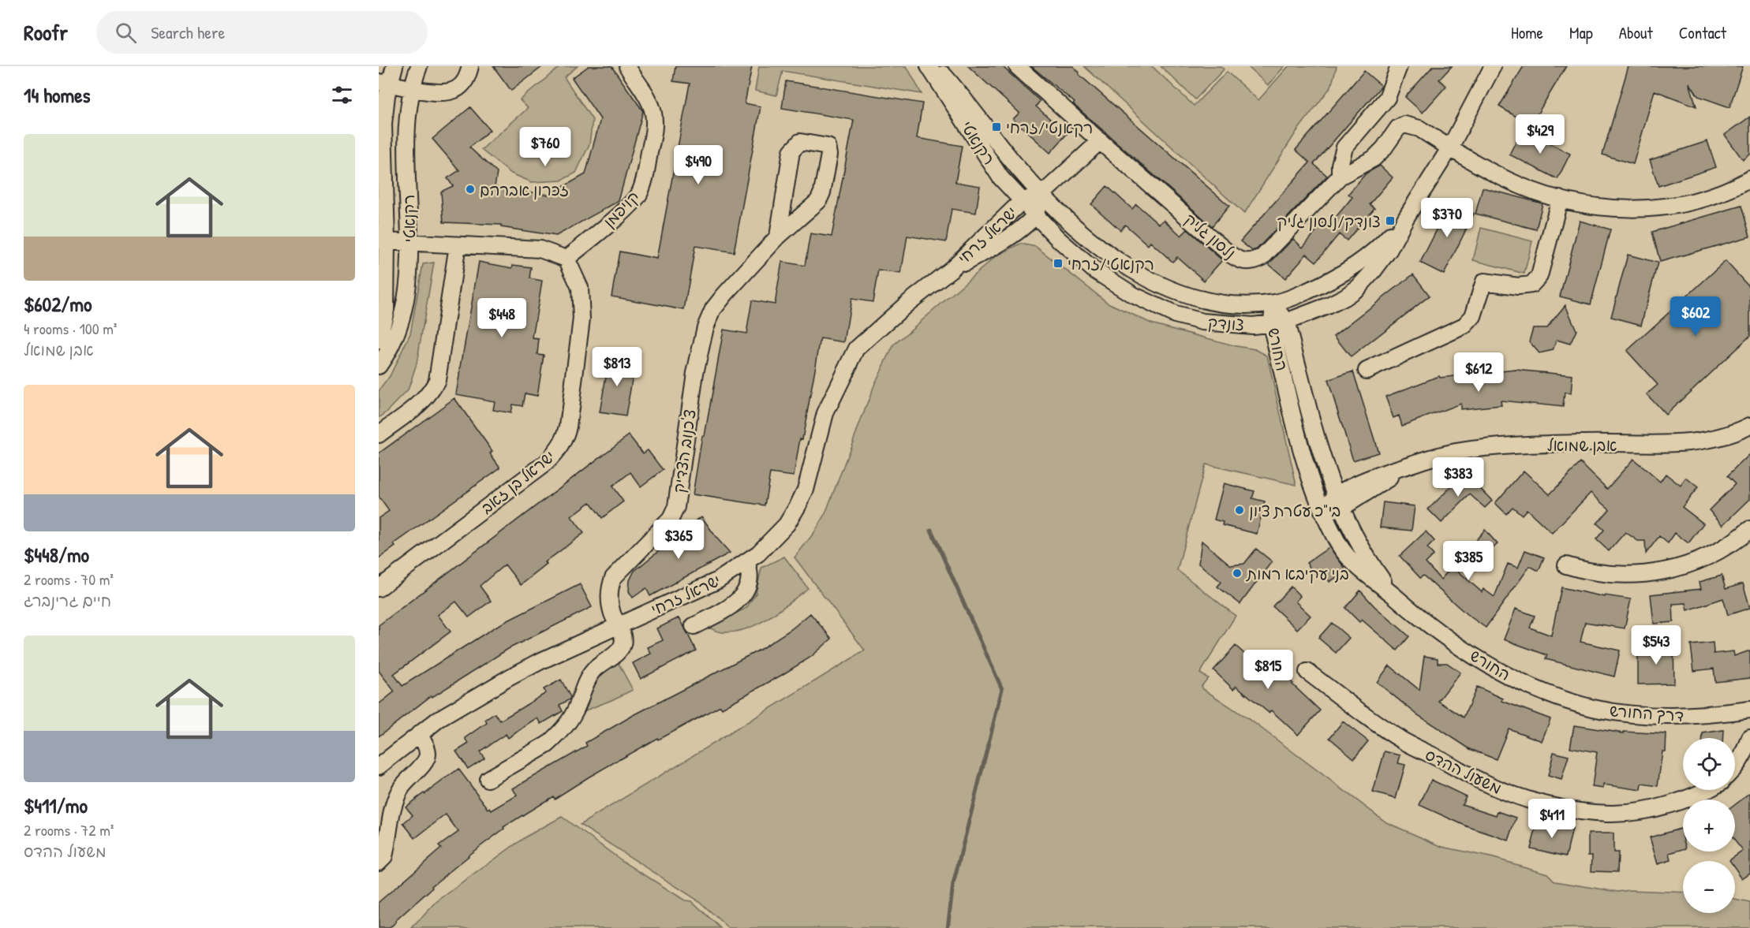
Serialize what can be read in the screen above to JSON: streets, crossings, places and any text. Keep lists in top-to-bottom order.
{
  "streets": {
    "street": [
      "רקנאטי",
      "קויפמן",
      "ישראל זרחי",
      "נלסון גליק",
      "צונדק",
      "החורש",
      "אבן שמואל",
      "צ'כנוב הצדיק",
      "ישראל בן זאב",
      "דרך החורש",
      "משעול ההדס"
    ]
  },
  "crossings": [
    ["רקנאטי", "ישראל זרחי"],
    ["רקנאטי", "צונדק"],
    ["קויפמן", "ישראל בן זאב"],
    ["ישראל זרחי", "צונדק"],
    ["ישראל זרחי", "צ'כנוב הצדיק"],
    ["נלסון גליק", "צונדק"],
    ["צונדק", "החורש"],
    ["החורש", "אבן שמואל"],
    ["החורש", "דרך החורש"]
  ],
  "places": {
    "transit": ["רקאנטי/זרחי", "צונדק/נלסון גליק", "רקנאטי/זרחי"],
    "other": ["זכרון אברהם", "בי\"כ עטרת ציון", "בני עקיבא רמות"]
  },
  "page": {
    "header": "Roofr",
    "search": "Search here",
    "nav": [
      "Home",
      "Map",
      "About",
      "Contact"
    ],
    "heading": "14 homes",
    "price": [
      "$429",
      "$760",
      "$490",
      "$370",
      "$602",
      "$448",
      "$813",
      "$612",
      "$383",
      "$365",
      "$385",
      "$543",
      "$815",
      "$411"
    ],
    "list": [
      {
        "name": "$602/mo",
        "note": "4 rooms · 100 m² · אבן שמואל"
      },
      {
        "name": "$448/mo",
        "note": "2 rooms · 70 m² · חיים גרינברג"
      },
      {
        "name": "$411/mo",
        "note": "2 rooms · 72 m² · משעול ההדס"
      }
    ],
    "map_buttons": ["+", "−"]
  }
}
